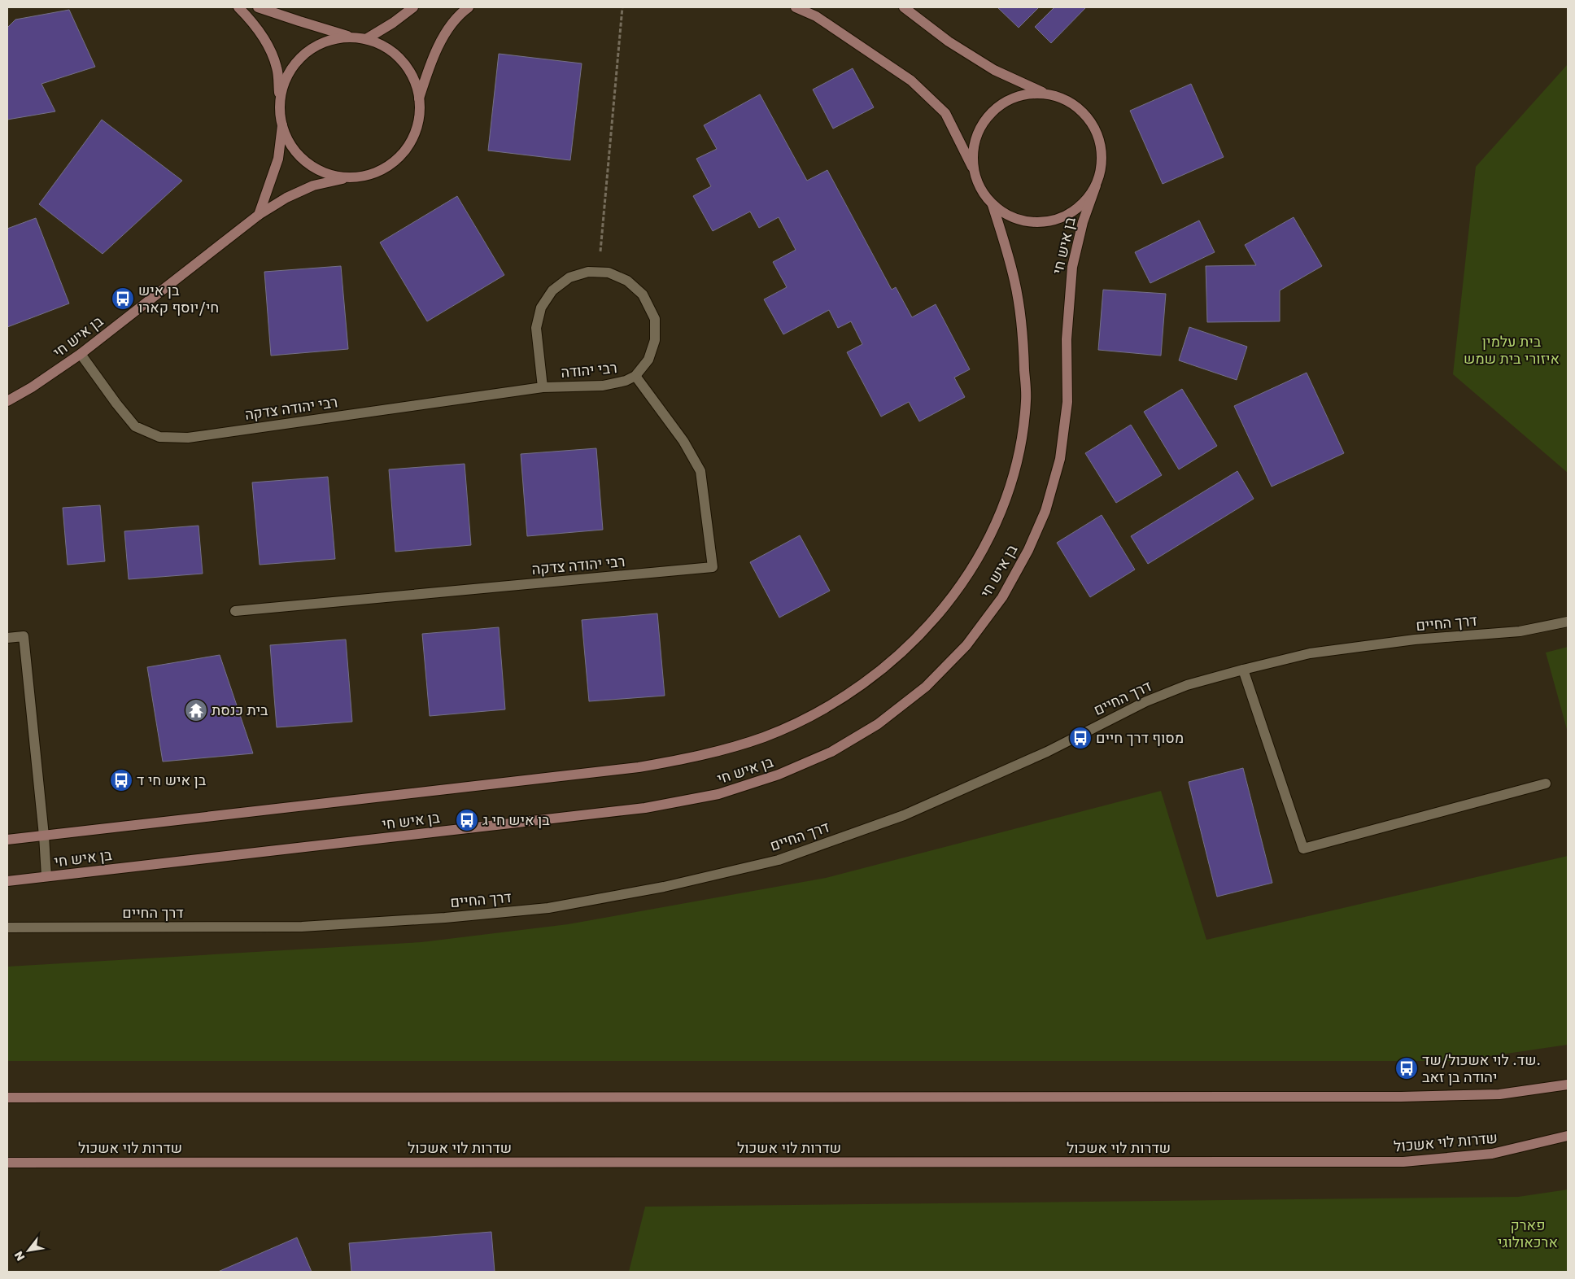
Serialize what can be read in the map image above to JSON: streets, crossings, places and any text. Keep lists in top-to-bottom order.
{
  "streets": {
    "street": [
      "בן איש חי",
      "רבי יהודה",
      "רבי יהודה צדקה",
      "דרך החיים",
      "שדרות לוי אשכול"
    ]
  },
  "crossings": [
    ["בן איש חי", "רבי יהודה צדקה"],
    ["רבי יהודה", "רבי יהודה צדקה"]
  ],
  "parks": ["בית עלמין איזורי בית שמש", "פארק ארכאולוגי"],
  "places": {
    "bus stop": [
      "בן איש חי/יוסף קארו",
      "מסוף דרך חיים",
      "בן איש חי ד",
      "בן איש חי ג",
      "שד. לוי אשכול/שד. יהודה בן זאב"
    ],
    "temple": ["בית כנסת"]
  },
  "north": "bottom left"
}
